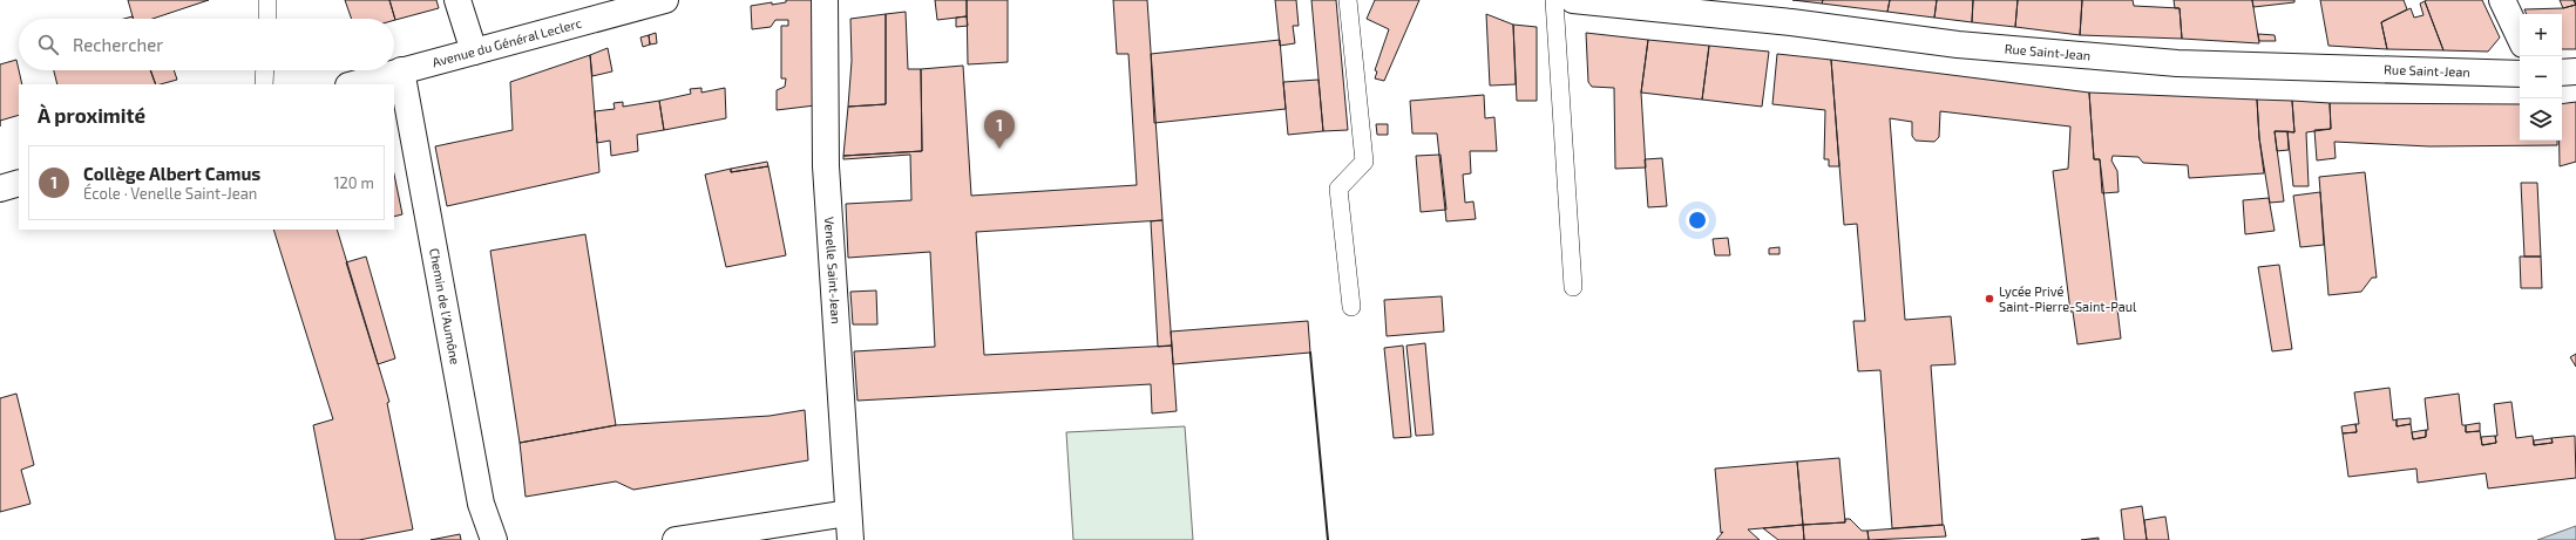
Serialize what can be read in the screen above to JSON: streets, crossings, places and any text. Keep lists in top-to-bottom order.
{
  "streets": {
    "main road": [
      "Avenue du Général Leclerc",
      "Rue Saint-Jean",
      "Venelle Saint-Jean",
      "Chemin de l'Aumône"
    ]
  },
  "crossings": [
    ["Avenue du Général Leclerc", "Chemin de l'Aumône"]
  ],
  "places": ["Lycée Privé Saint-Pierre-Saint-Paul"],
  "page": {
    "map_buttons": ["+", "−"],
    "search": "Rechercher",
    "heading": "À proximité",
    "pins": "1",
    "list": [
      {
        "mark": "1",
        "name": "Collège Albert Camus",
        "note": "École · Venelle Saint-Jean",
        "value": "120 m"
      }
    ]
  }
}
